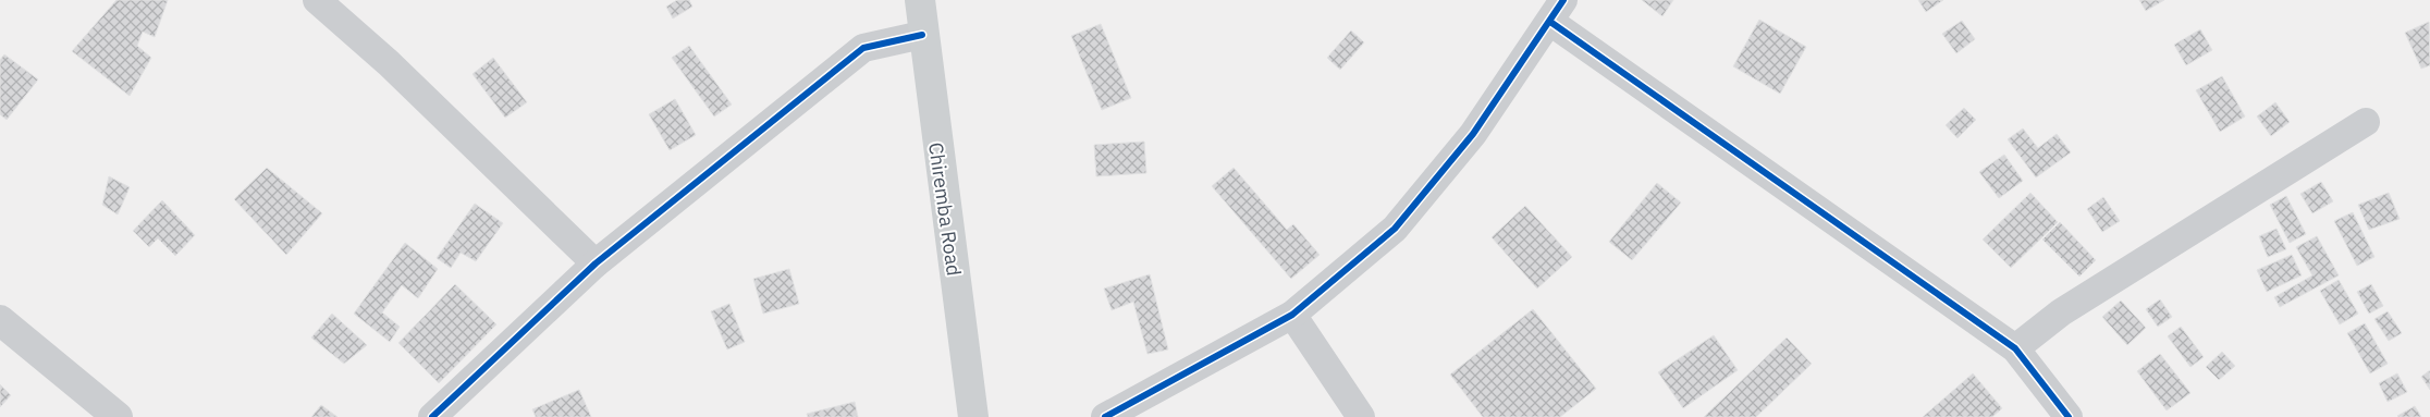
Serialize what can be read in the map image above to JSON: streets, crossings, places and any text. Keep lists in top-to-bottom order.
{
  "streets": {
    "main road": ["Chiremba Road"]
  }
}
